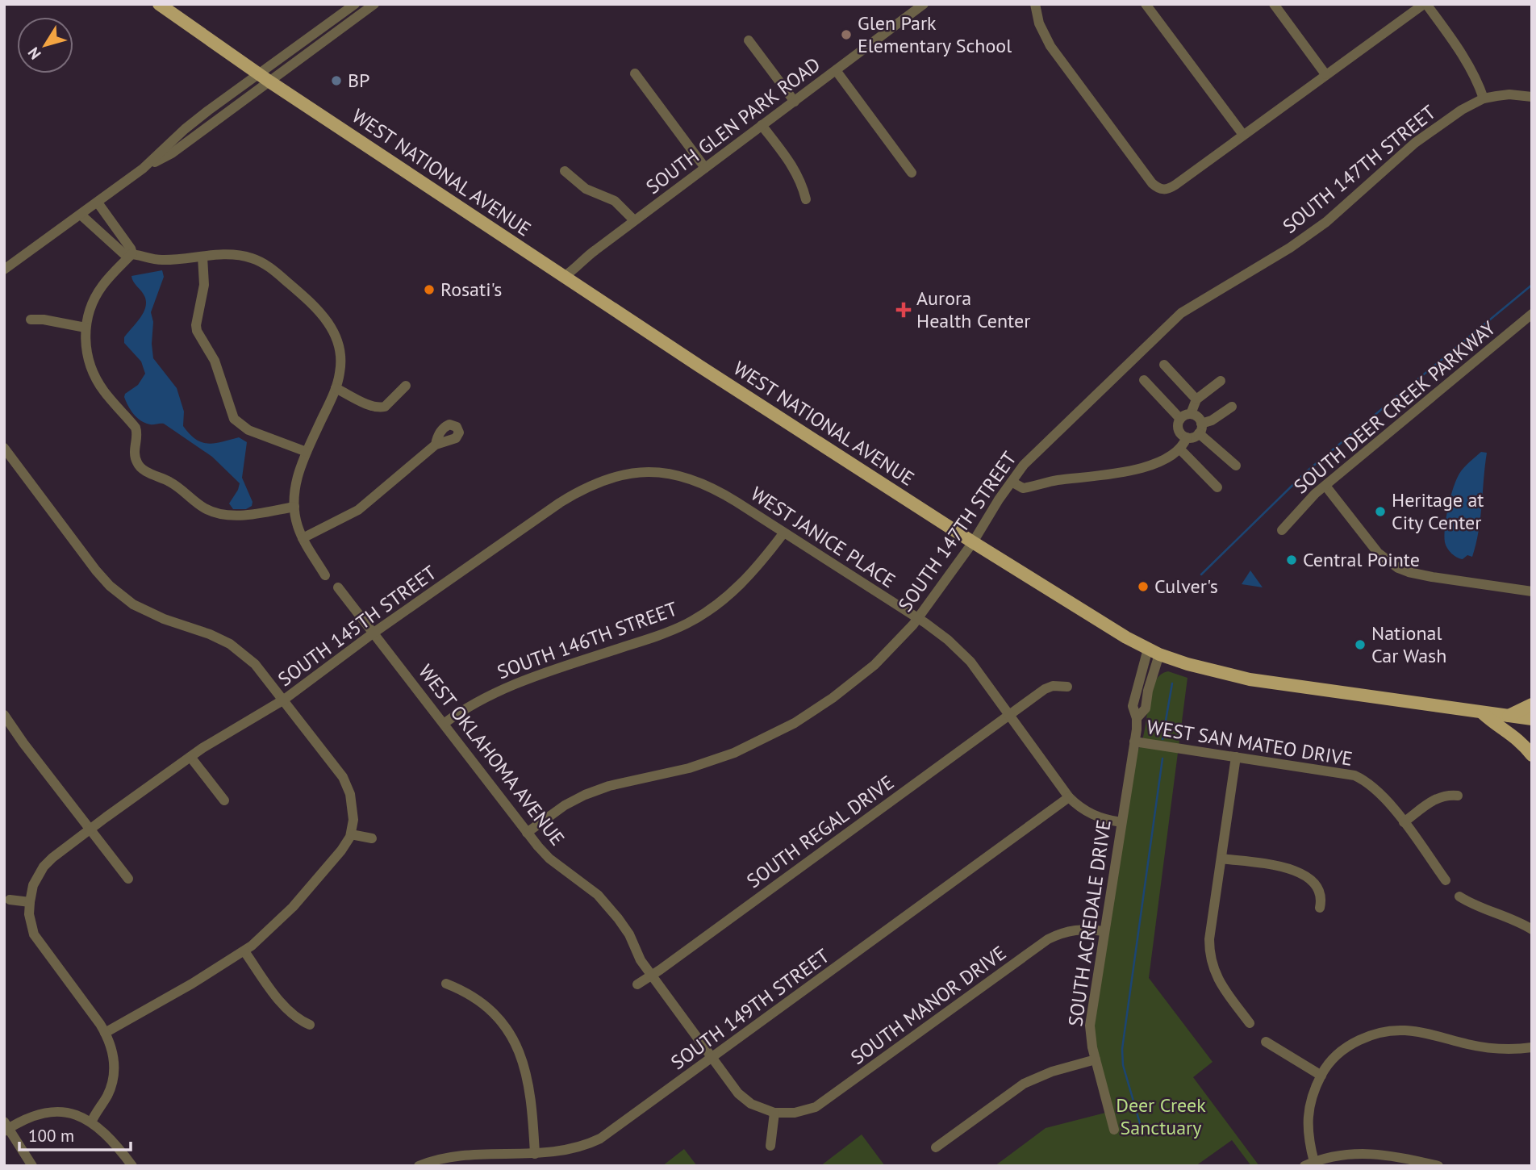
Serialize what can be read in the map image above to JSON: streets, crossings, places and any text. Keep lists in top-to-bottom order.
{
  "streets": {
    "main road": ["WEST NATIONAL AVENUE"],
    "street": [
      "SOUTH GLEN PARK ROAD",
      "SOUTH 147TH STREET",
      "SOUTH DEER CREEK PARKWAY",
      "WEST JANICE PLACE",
      "SOUTH 145TH STREET",
      "SOUTH 146TH STREET",
      "WEST SAN MATEO DRIVE",
      "WEST OKLAHOMA AVENUE",
      "SOUTH REGAL DRIVE",
      "SOUTH ACREDALE DRIVE",
      "SOUTH MANOR DRIVE",
      "SOUTH 149TH STREET"
    ]
  },
  "crossings": [
    ["SOUTH GLEN PARK ROAD", "WEST NATIONAL AVENUE"],
    ["SOUTH 147TH STREET", "WEST NATIONAL AVENUE"],
    ["SOUTH 147TH STREET", "WEST JANICE PLACE"],
    ["SOUTH 147TH STREET", "WEST OKLAHOMA AVENUE"],
    ["WEST NATIONAL AVENUE", "SOUTH ACREDALE DRIVE"],
    ["WEST JANICE PLACE", "SOUTH 145TH STREET"],
    ["WEST JANICE PLACE", "SOUTH 146TH STREET"],
    ["WEST JANICE PLACE", "SOUTH REGAL DRIVE"],
    ["WEST JANICE PLACE", "SOUTH ACREDALE DRIVE"],
    ["WEST JANICE PLACE", "SOUTH 149TH STREET"],
    ["SOUTH 145TH STREET", "WEST OKLAHOMA AVENUE"],
    ["SOUTH 146TH STREET", "WEST OKLAHOMA AVENUE"],
    ["WEST SAN MATEO DRIVE", "SOUTH ACREDALE DRIVE"],
    ["WEST OKLAHOMA AVENUE", "SOUTH REGAL DRIVE"],
    ["WEST OKLAHOMA AVENUE", "SOUTH MANOR DRIVE"],
    ["WEST OKLAHOMA AVENUE", "SOUTH 149TH STREET"],
    ["SOUTH ACREDALE DRIVE", "SOUTH MANOR DRIVE"]
  ],
  "parks": ["Deer Creek Sanctuary"],
  "places": {
    "other": [
      "Glen Park Elementary School",
      "BP",
      "Rosati's",
      "Heritage at City Center",
      "Central Pointe",
      "Culver's",
      "National Car Wash"
    ],
    "health": ["Aurora Health Center"]
  },
  "scale_bar": "100 m",
  "north": "bottom left"
}
